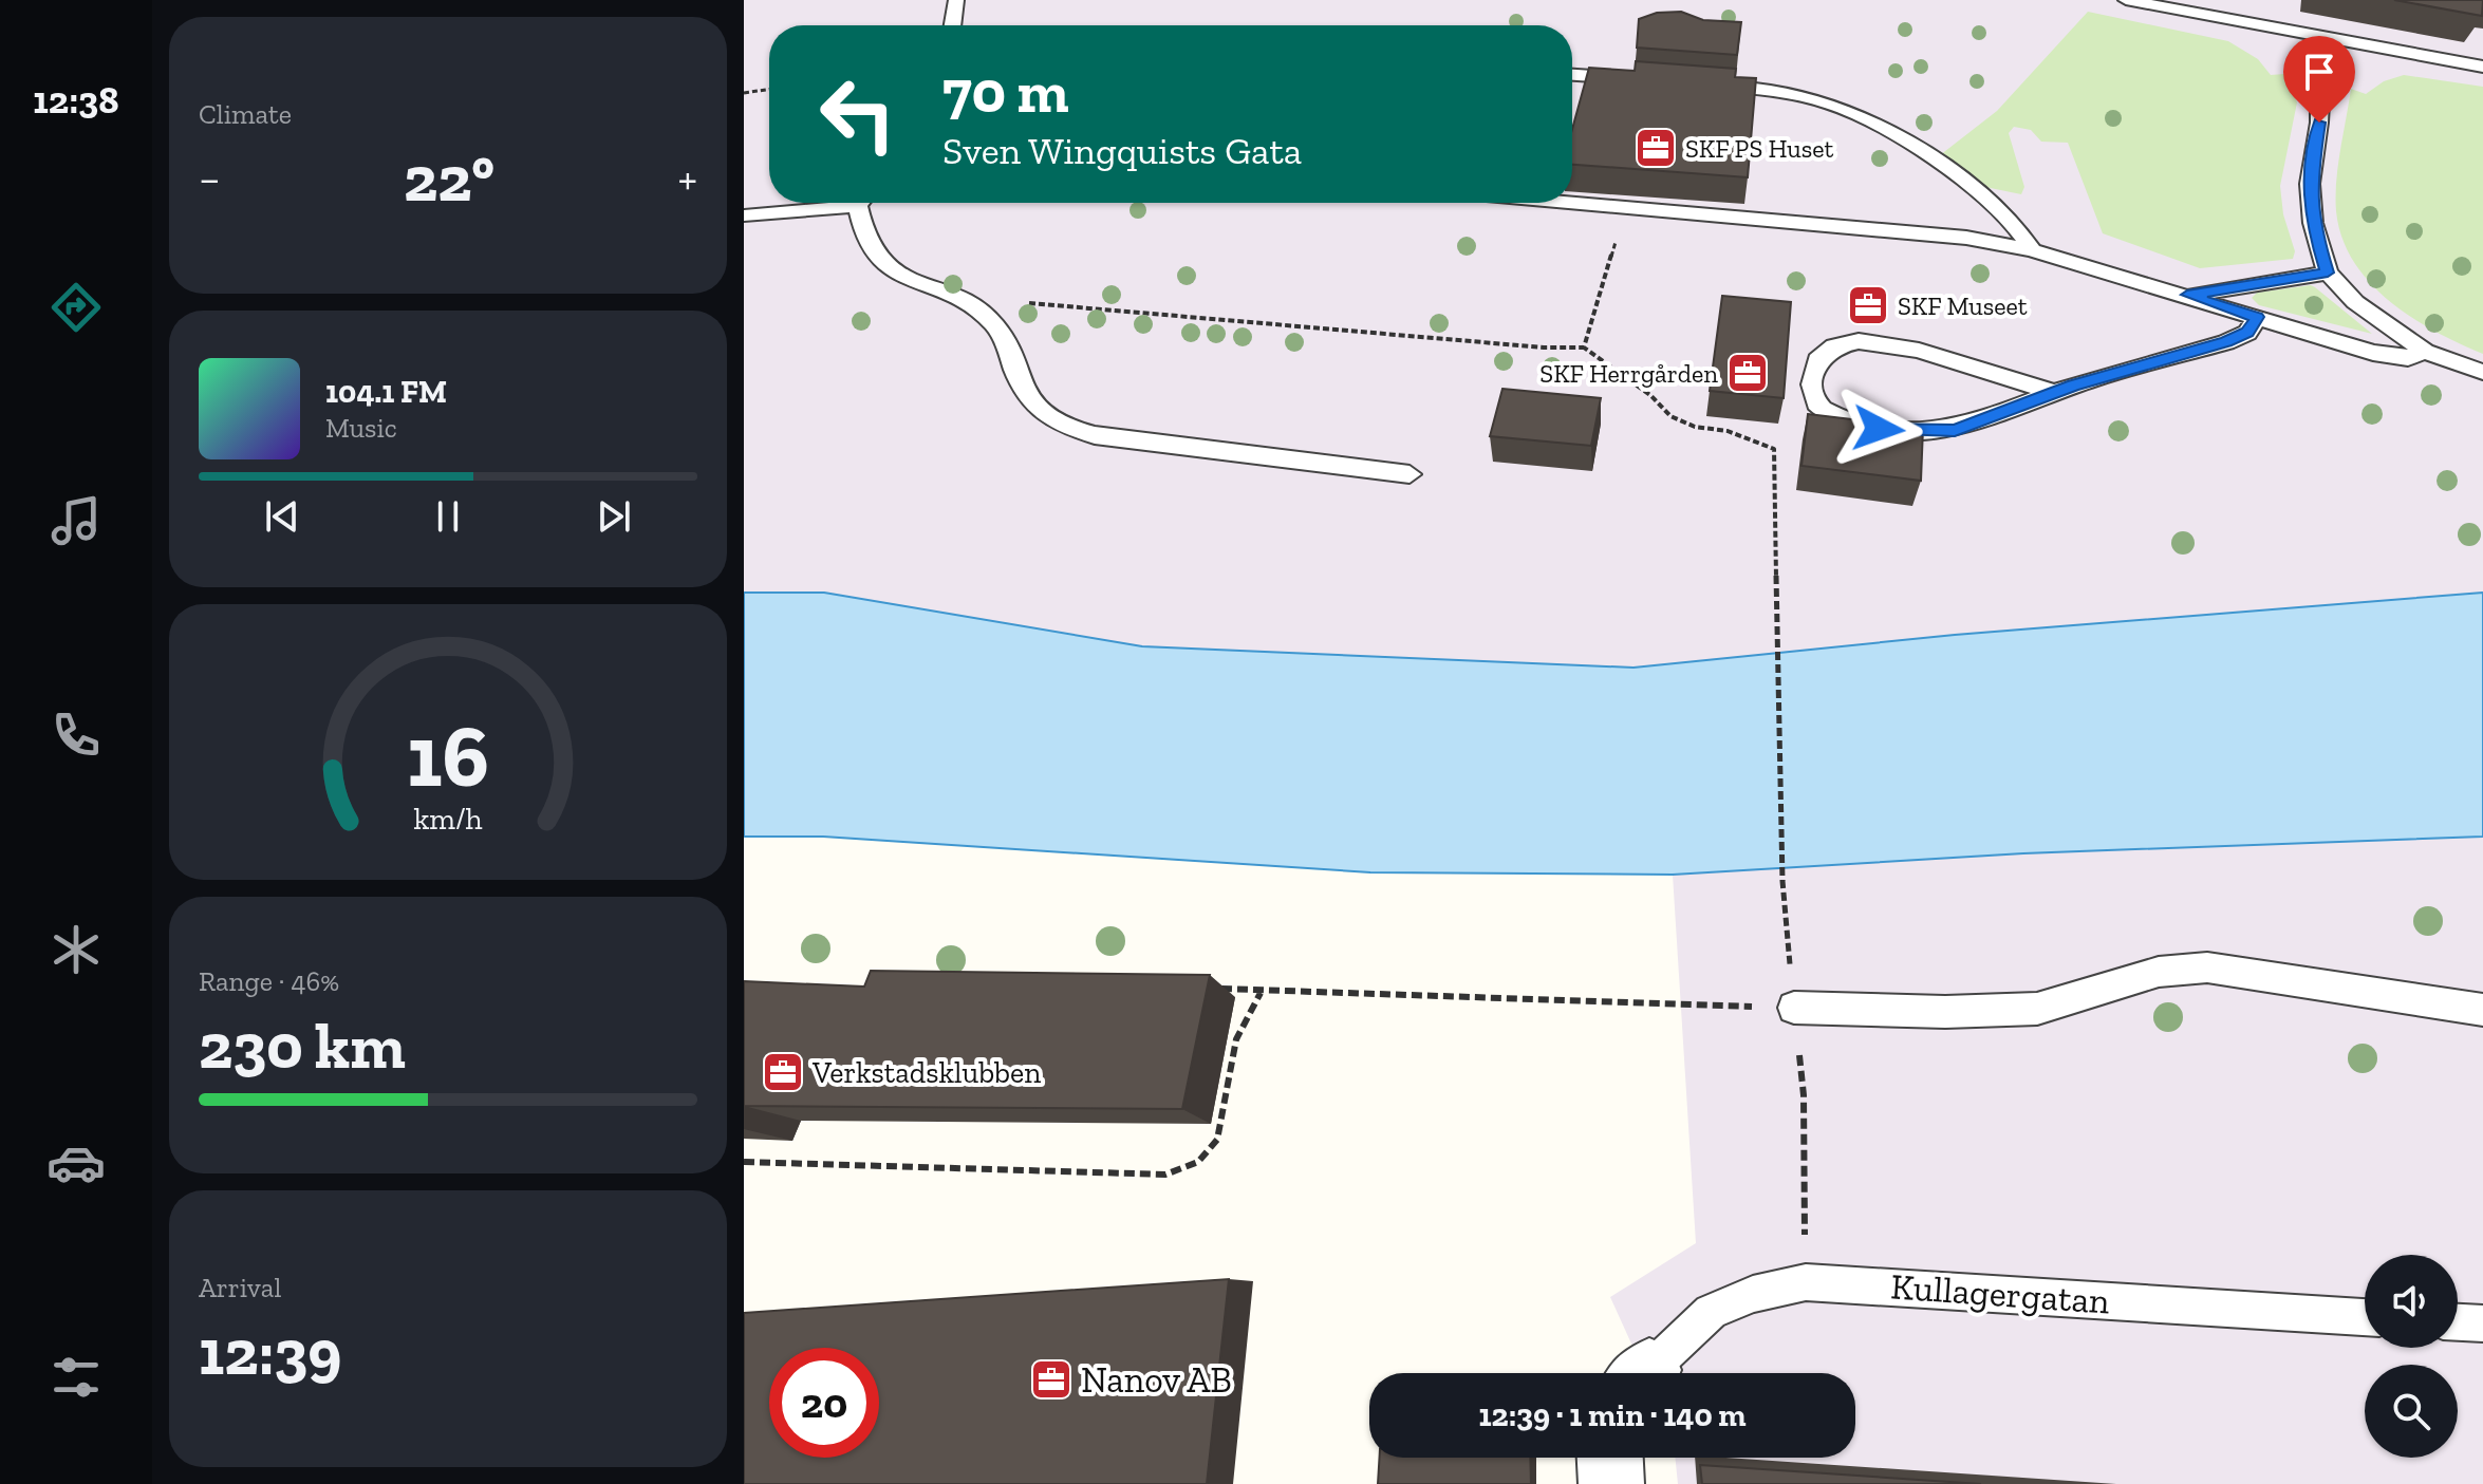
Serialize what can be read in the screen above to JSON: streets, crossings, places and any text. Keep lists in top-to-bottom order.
{
  "streets": {
    "lane": ["Kullagergatan"]
  },
  "places": {
    "office": [
      "SKF PS Huset",
      "SKF Museet",
      "SKF Herrgården",
      "Verkstadsklubben",
      "Nanov AB"
    ]
  },
  "page": {
    "tabs": "12:38",
    "tile": [
      "Climate",
      ["Range · 46%", "230 km"],
      ["Arrival", "12:39"]
    ],
    "turn": ["70 m", "Sven Wingquists Gata"],
    "heat": ["−", "22°", "+"],
    "song": ["104.1 FM", "Music"],
    "limit": "20",
    "trip": "12:39 · 1 min · 140 m",
    "gauge": ["16", "km/h"]
  }
}
